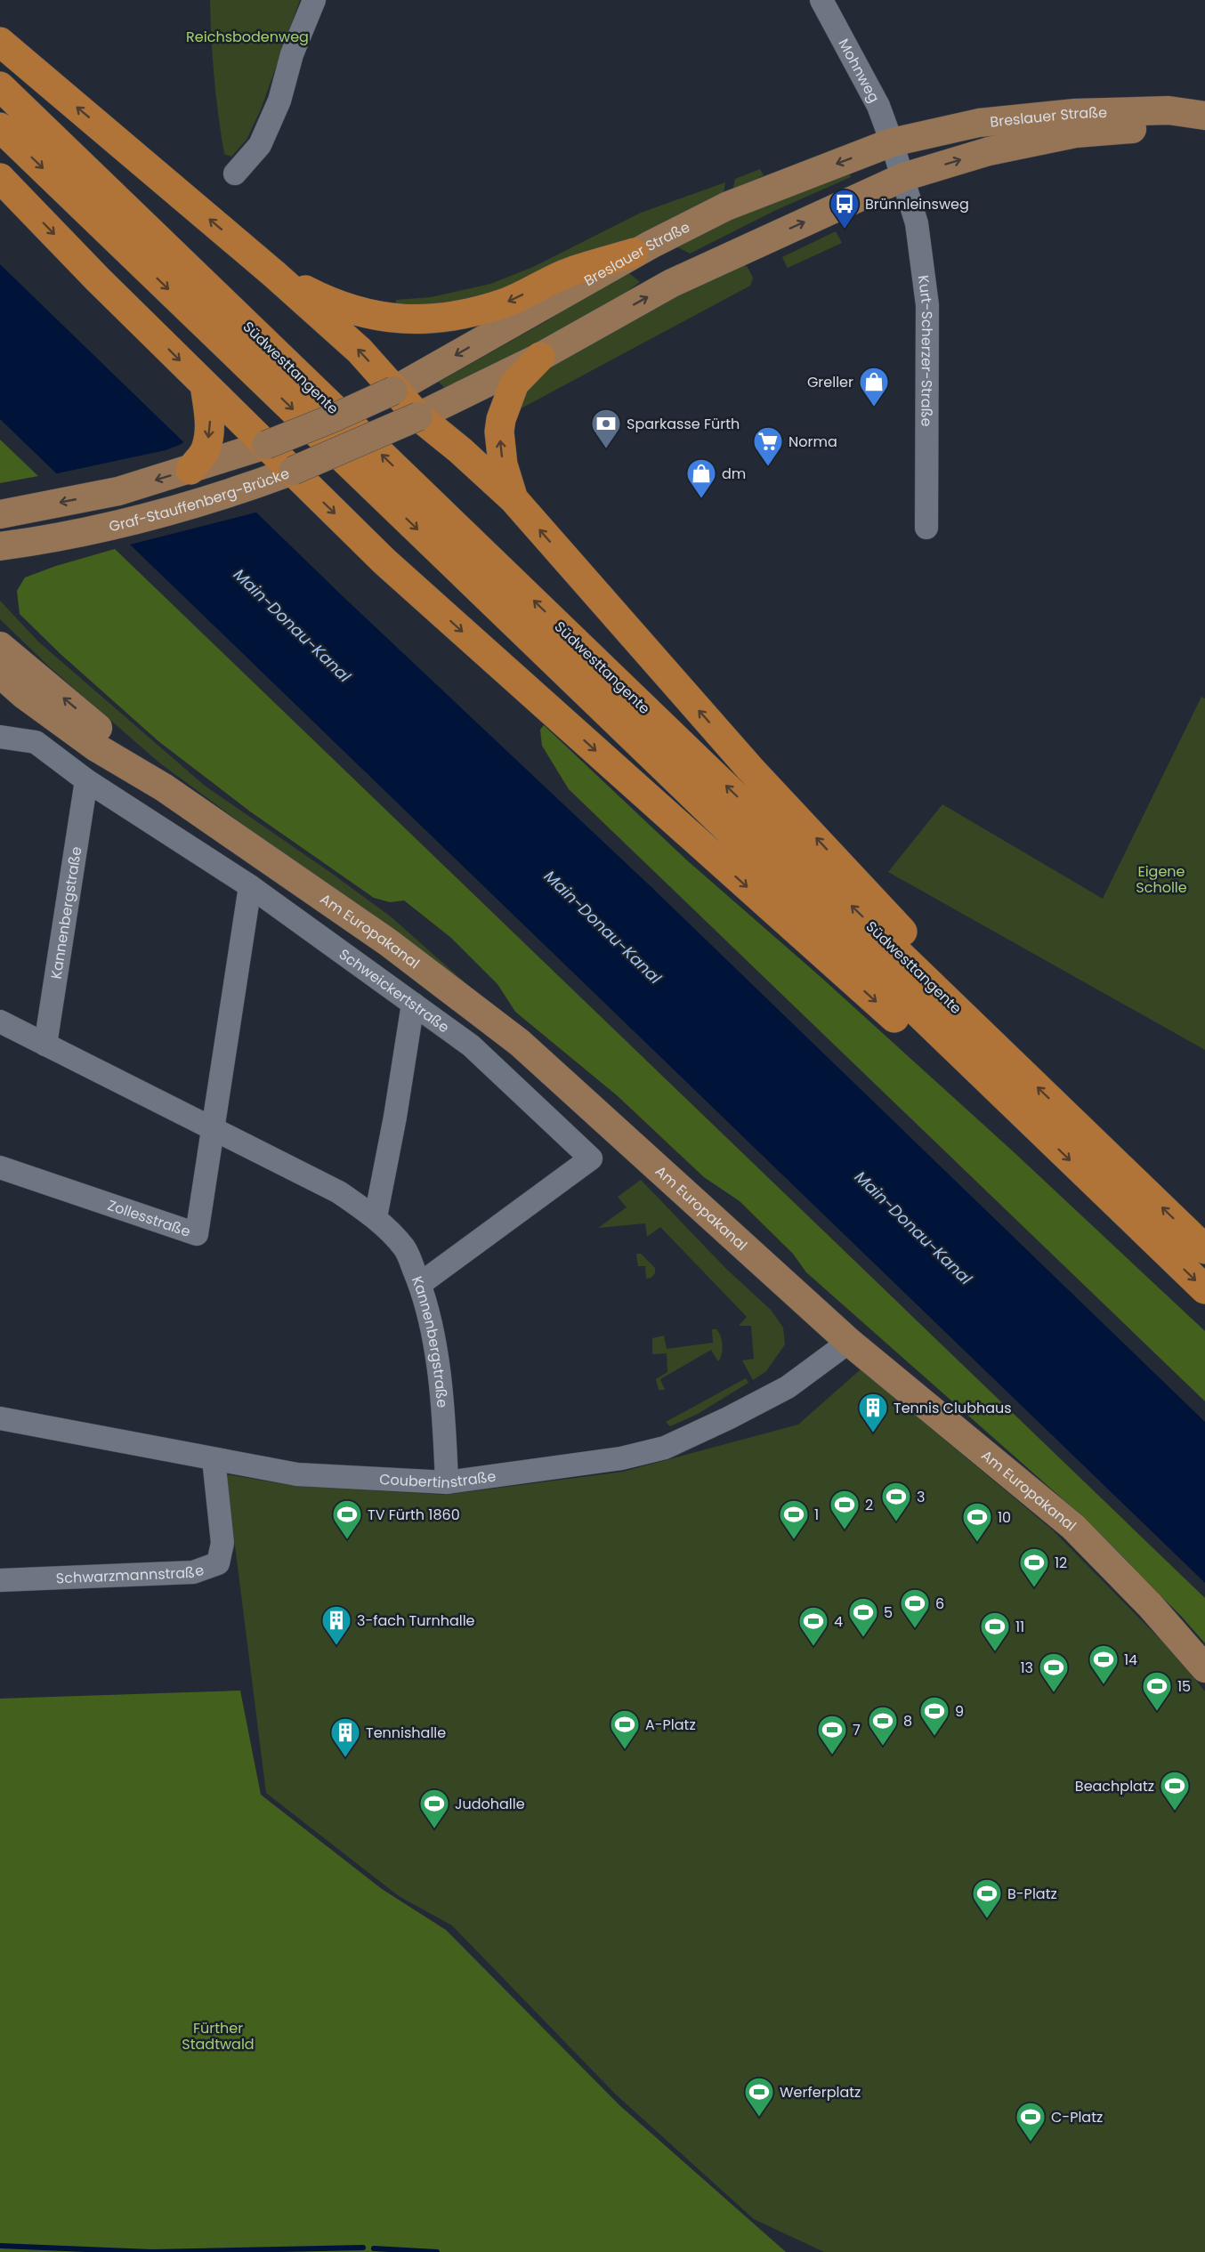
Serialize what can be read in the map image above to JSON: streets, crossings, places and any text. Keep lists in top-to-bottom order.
{
  "streets": {
    "highway": ["Südwesttangente"],
    "main road": ["Breslauer Straße", "Graf-Stauffenberg-Brücke", "Am Europakanal"],
    "street": [
      "Mohnweg",
      "Kurt-Scherzer-Straße",
      "Kannenbergstraße",
      "Schweickertstraße",
      "Zollesstraße",
      "Coubertinstraße",
      "Schwarzmannstraße"
    ]
  },
  "crossings": [
    ["Mohnweg", "Breslauer Straße"],
    ["Breslauer Straße", "Kurt-Scherzer-Straße"],
    ["Breslauer Straße", "Graf-Stauffenberg-Brücke"],
    ["Kannenbergstraße", "Schweickertstraße"],
    ["Kannenbergstraße", "Zollesstraße"],
    ["Kannenbergstraße", "Coubertinstraße"],
    ["Am Europakanal", "Coubertinstraße"],
    ["Coubertinstraße", "Schwarzmannstraße"]
  ],
  "water": ["Main-Donau-Kanal"],
  "parks": ["Reichsbodenweg", "Eigene Scholle", "Fürther Stadtwald"],
  "places": {
    "bus stop": ["Brünnleinsweg"],
    "shop": ["Greller", "dm"],
    "bank": ["Sparkasse Fürth"],
    "supermarket": ["Norma"],
    "building": ["Tennis Clubhaus", "3-fach Turnhalle", "Tennishalle"],
    "sports": [
      "3",
      "2",
      "TV Fürth 1860",
      "1",
      "10",
      "12",
      "6",
      "5",
      "4",
      "11",
      "14",
      "13",
      "15",
      "9",
      "8",
      "A-Platz",
      "7",
      "Beachplatz",
      "Judohalle",
      "B-Platz",
      "Werferplatz",
      "C-Platz"
    ]
  }
}
